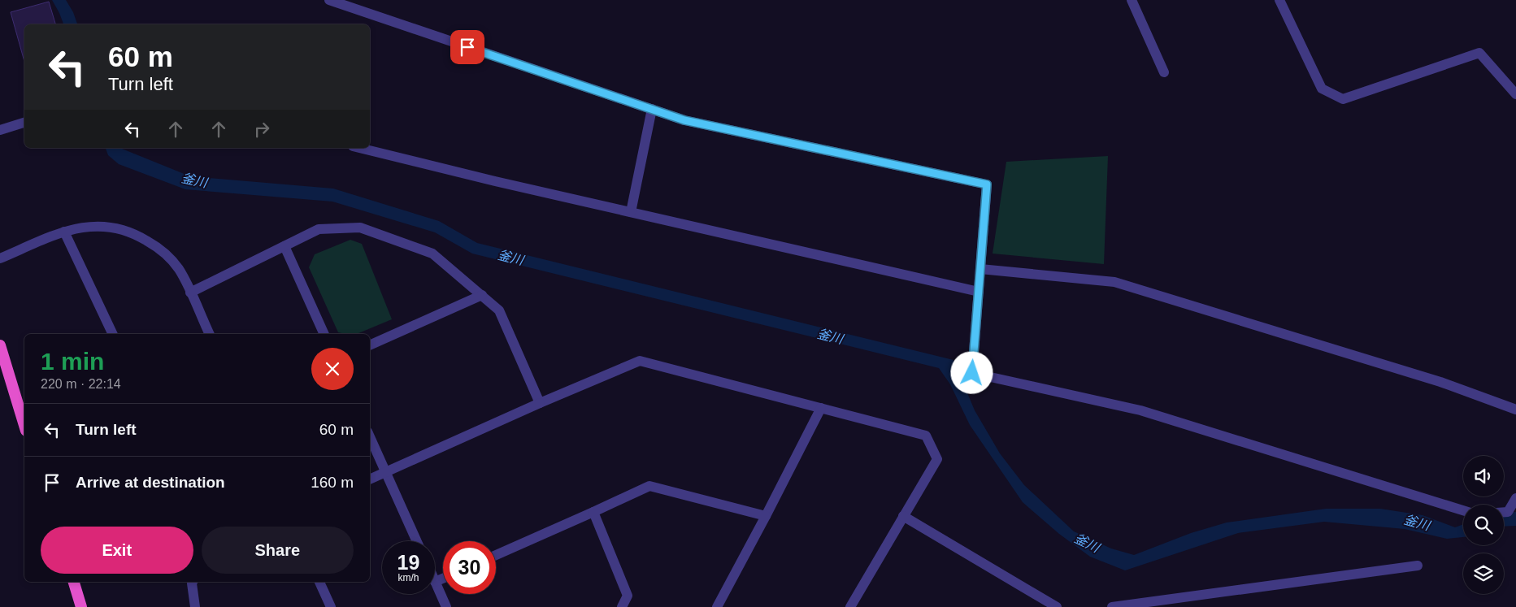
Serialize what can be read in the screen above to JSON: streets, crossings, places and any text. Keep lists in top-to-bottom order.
{
  "water": ["釜川"],
  "page": {
    "turn": ["60 m", "Turn left"],
    "heading": ["1 min", "220 m · 22:14"],
    "list": [
      {
        "name": "Turn left",
        "value": "60 m"
      },
      {
        "name": "Arrive at destination",
        "value": "160 m"
      }
    ],
    "buttons": ["Exit", "Share"],
    "speed": "19 km/h",
    "limit": "30"
  }
}
